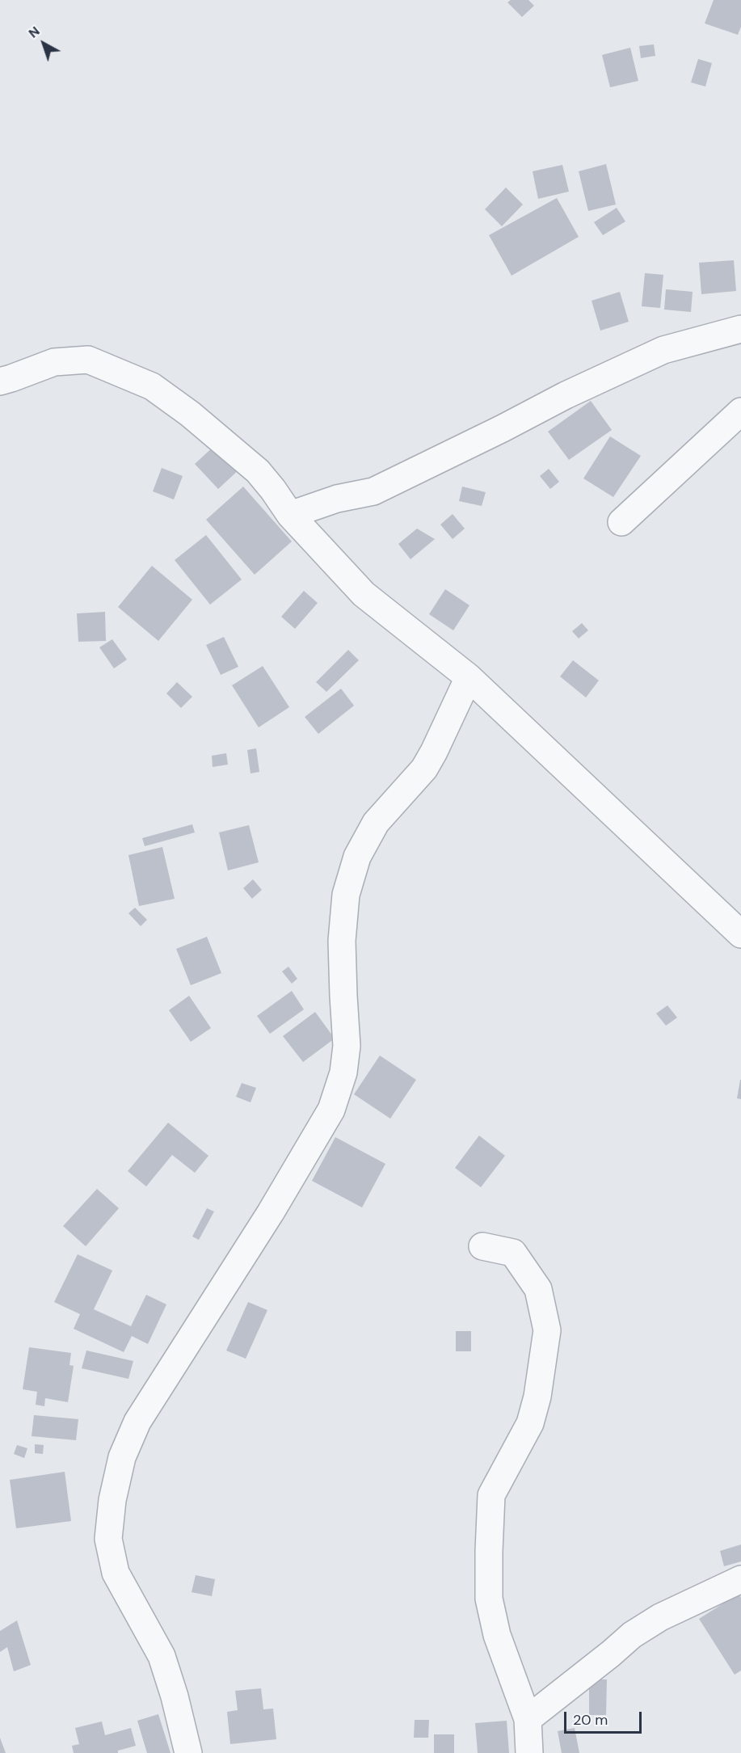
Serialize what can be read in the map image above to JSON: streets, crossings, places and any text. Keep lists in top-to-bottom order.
{
  "scale_bar": "20 m",
  "north": "top left"
}
